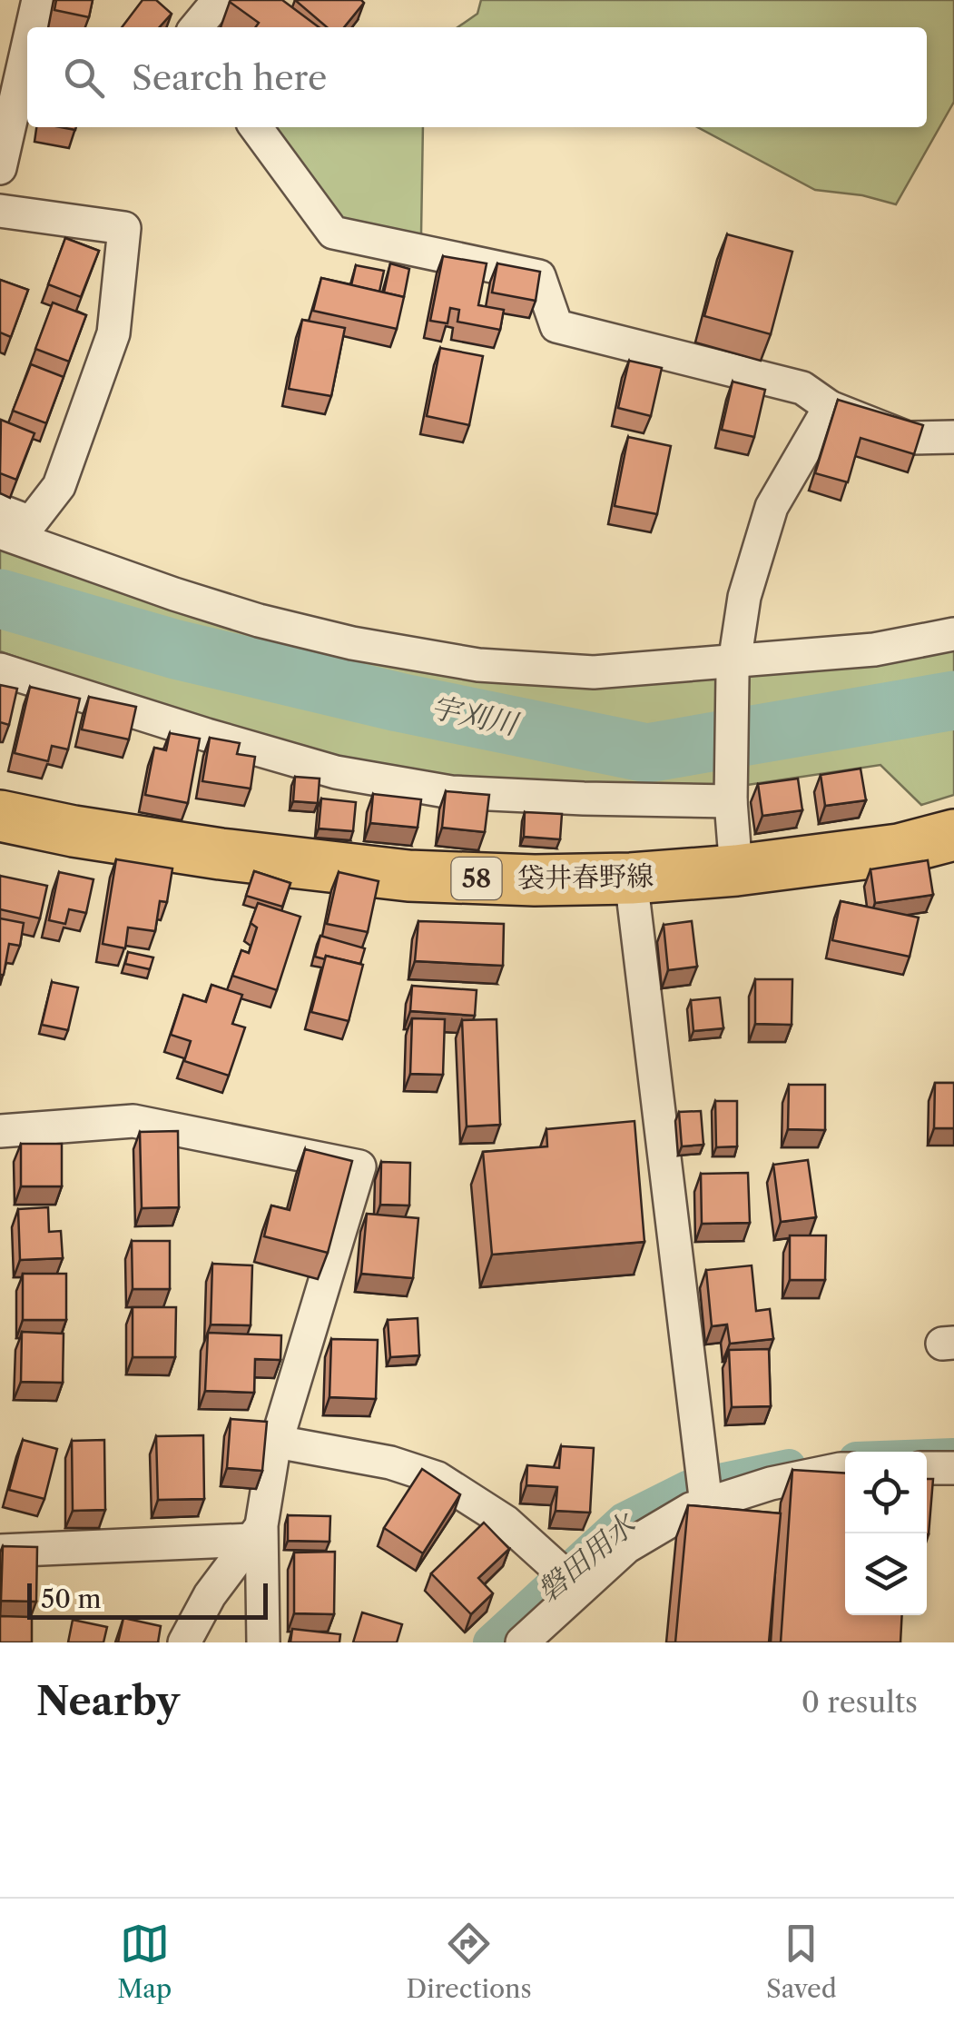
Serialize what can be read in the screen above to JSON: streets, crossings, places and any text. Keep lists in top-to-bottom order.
{
  "streets": {
    "main road": ["袋井春野線", "58"]
  },
  "water": ["宇刈川", "磐田用水"],
  "scale_bar": "50 m",
  "page": {
    "search": "Search here",
    "scale": "50 m",
    "heading": ["Nearby", "0 results"],
    "nav": ["Map", "Directions", "Saved"]
  }
}
